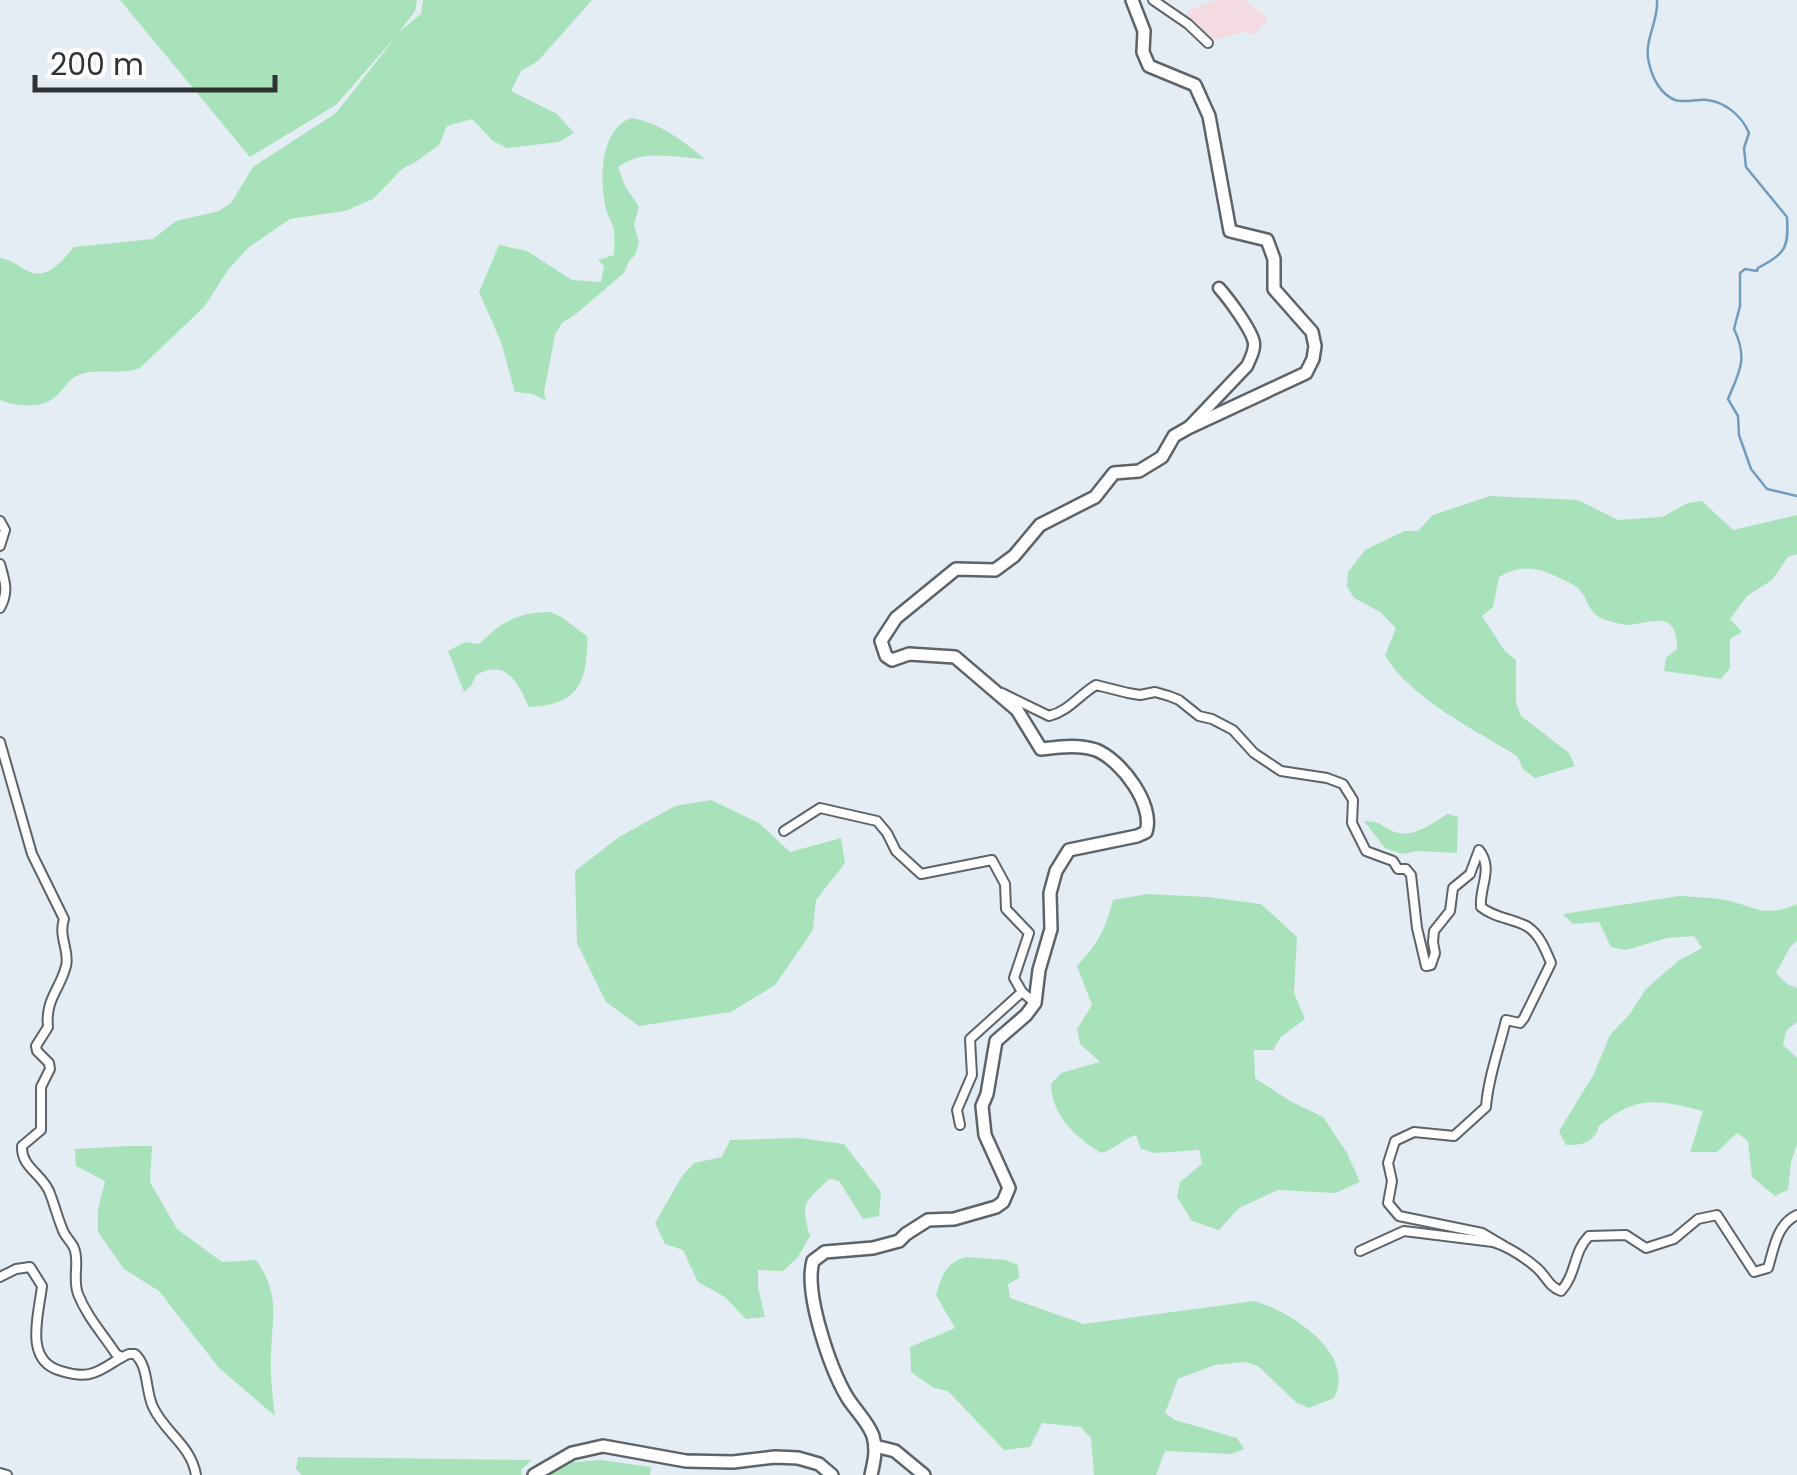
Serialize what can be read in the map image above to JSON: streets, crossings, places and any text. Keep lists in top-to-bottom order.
{
  "scale_bar": "200 m"
}
